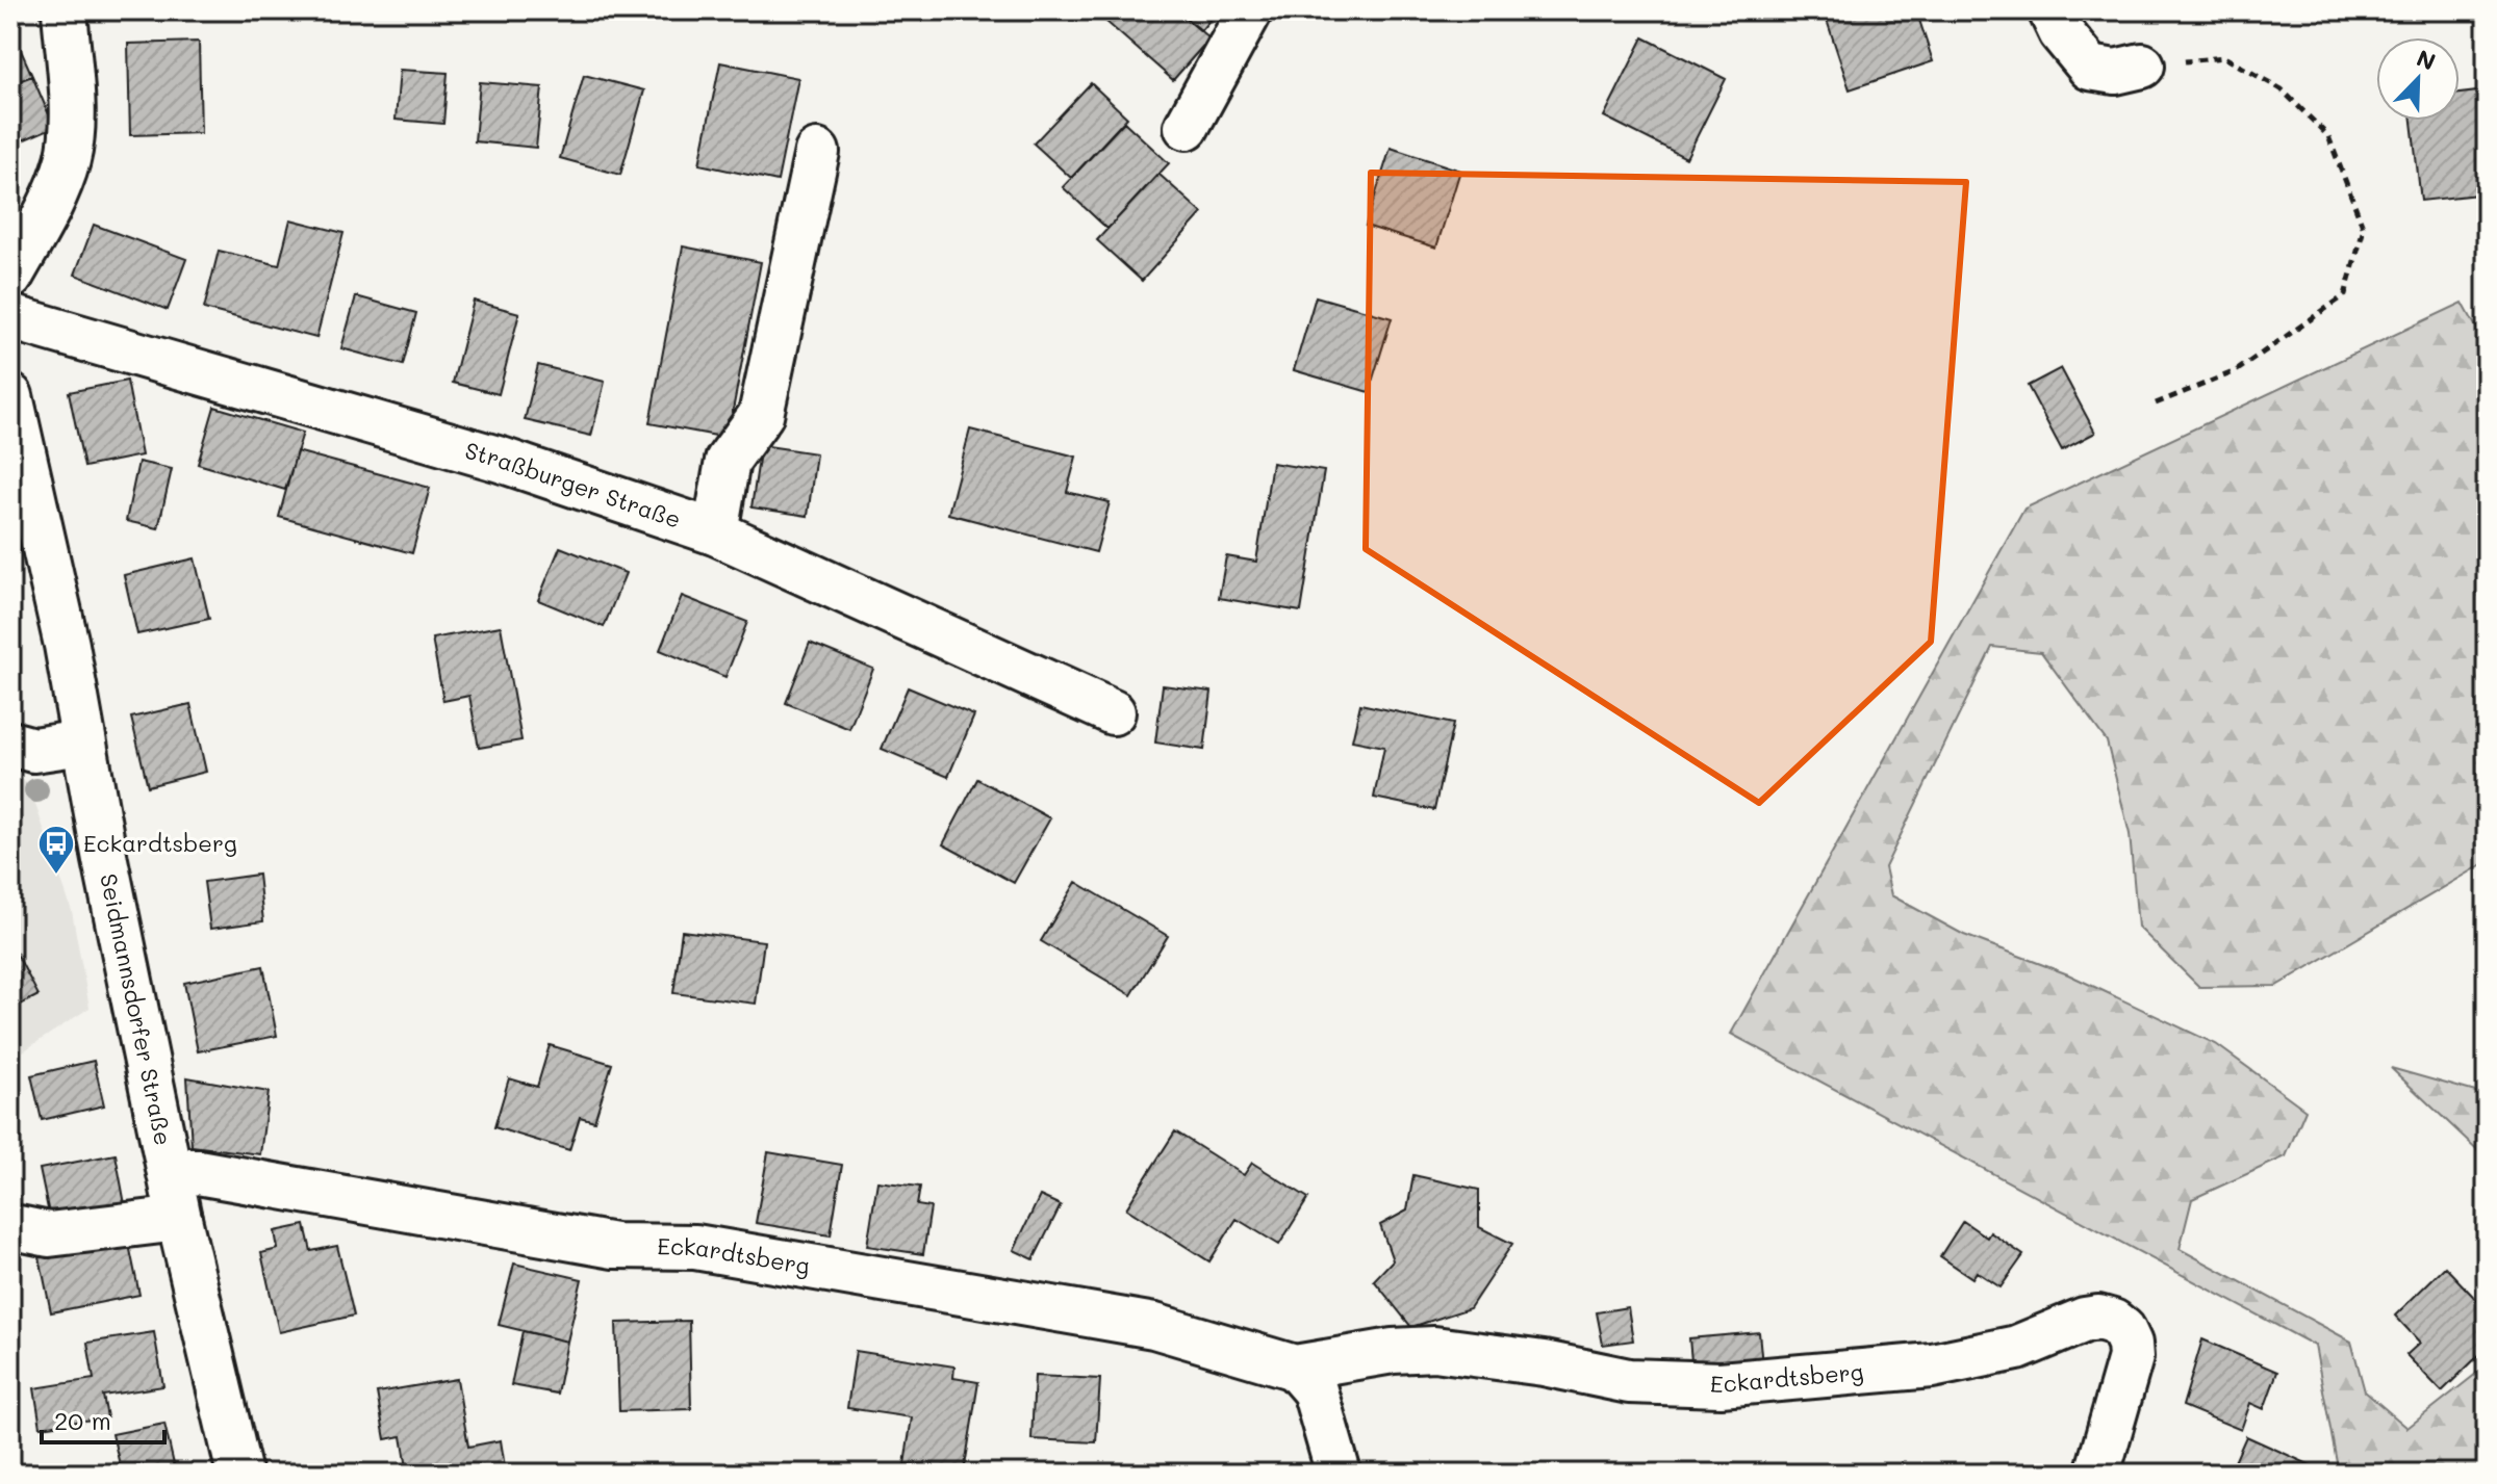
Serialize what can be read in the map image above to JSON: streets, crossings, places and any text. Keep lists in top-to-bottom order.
{
  "streets": {
    "street": ["Straßburger Straße", "Seidmannsdorfer Straße", "Eckardtsberg"]
  },
  "crossings": [
    ["Seidmannsdorfer Straße", "Eckardtsberg"]
  ],
  "places": {
    "bus stop": ["Eckardtsberg"]
  },
  "scale_bar": "20 m",
  "north": "top right"
}
